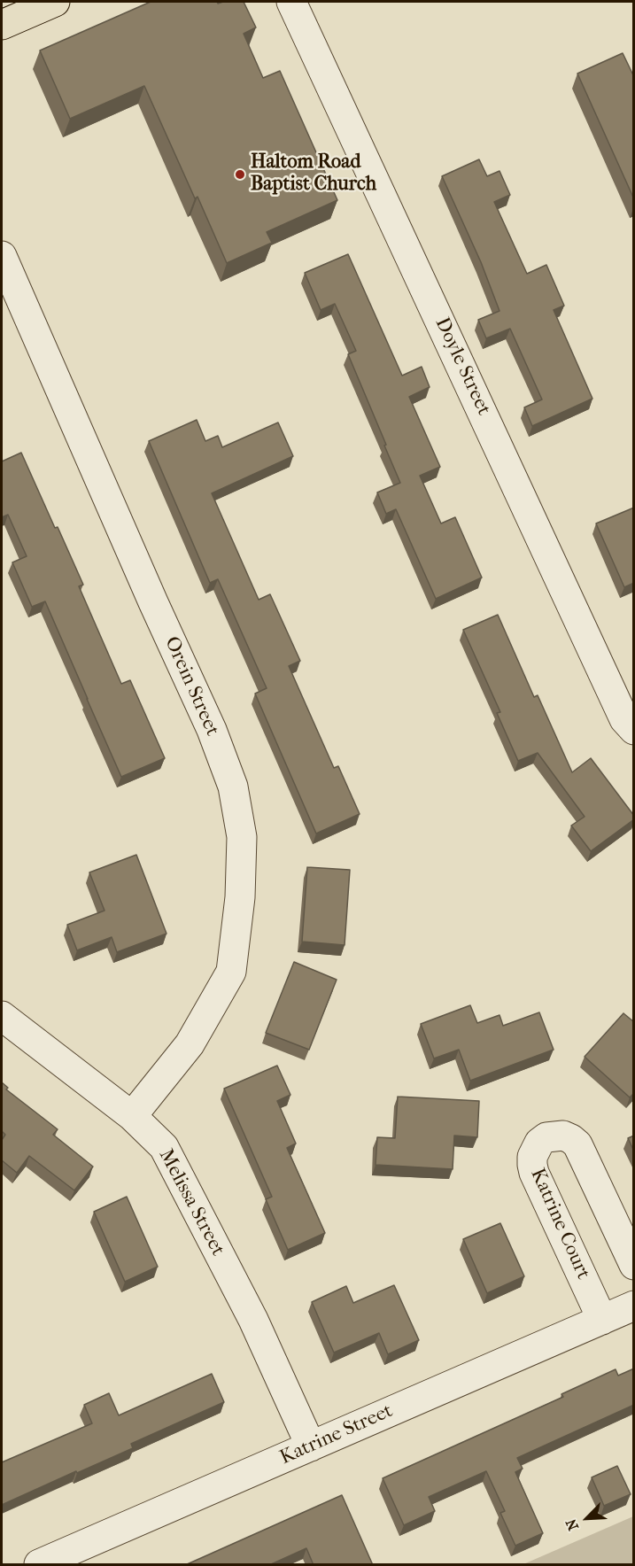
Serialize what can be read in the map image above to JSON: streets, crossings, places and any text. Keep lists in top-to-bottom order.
{
  "streets": {
    "street": [
      "Doyle Street",
      "Orein Street",
      "Melissa Street",
      "Katrine Court",
      "Katrine Street"
    ]
  },
  "crossings": [
    ["Orein Street", "Melissa Street"],
    ["Melissa Street", "Katrine Street"],
    ["Katrine Court", "Katrine Street"]
  ],
  "places": ["Haltom Road Baptist Church"],
  "north": "bottom left"
}
